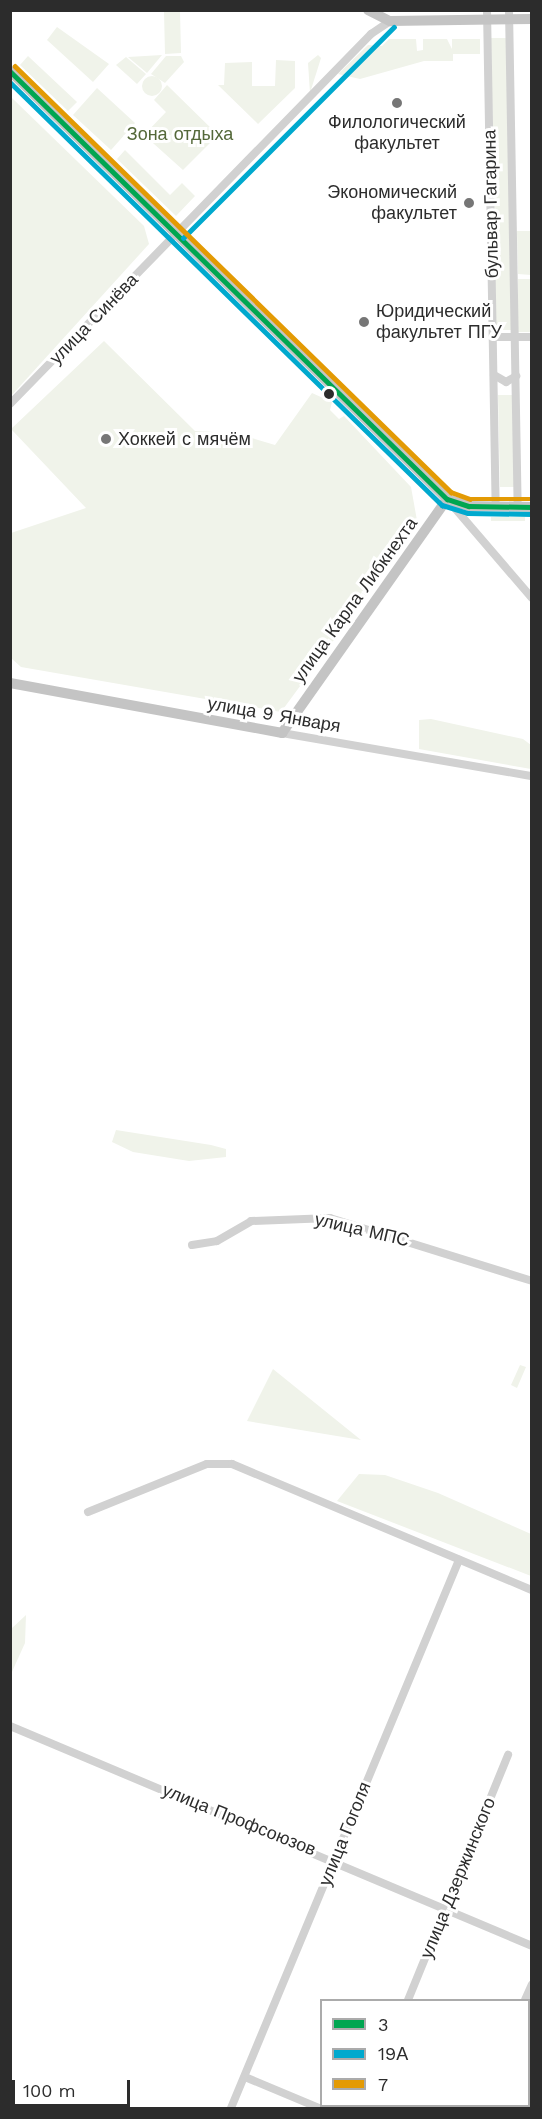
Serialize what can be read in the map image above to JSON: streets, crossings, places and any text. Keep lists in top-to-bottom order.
{
  "streets": {
    "main road": ["улица Карла Либкнехта", "улица 9 Января"],
    "street": [
      "бульвар Гагарина",
      "улица Синёва",
      "улица МПС",
      "улица Профсоюзов",
      "улица Гоголя",
      "улица Дзержинского"
    ]
  },
  "crossings": [
    ["улица Карла Либкнехта", "улица 9 Января"],
    ["улица Профсоюзов", "улица Гоголя"],
    ["улица Профсоюзов", "улица Дзержинского"]
  ],
  "parks": ["Зона отдыха"],
  "places": [
    "Филологический факультет",
    "Экономический факультет",
    "Юридический факультет ПГУ",
    "Хоккей с мячём"
  ],
  "lines": ["transit line 19А", "transit line 7", "transit line 3"],
  "legend": ["3", "19А", "7"],
  "scale_bar": "100 m"
}
